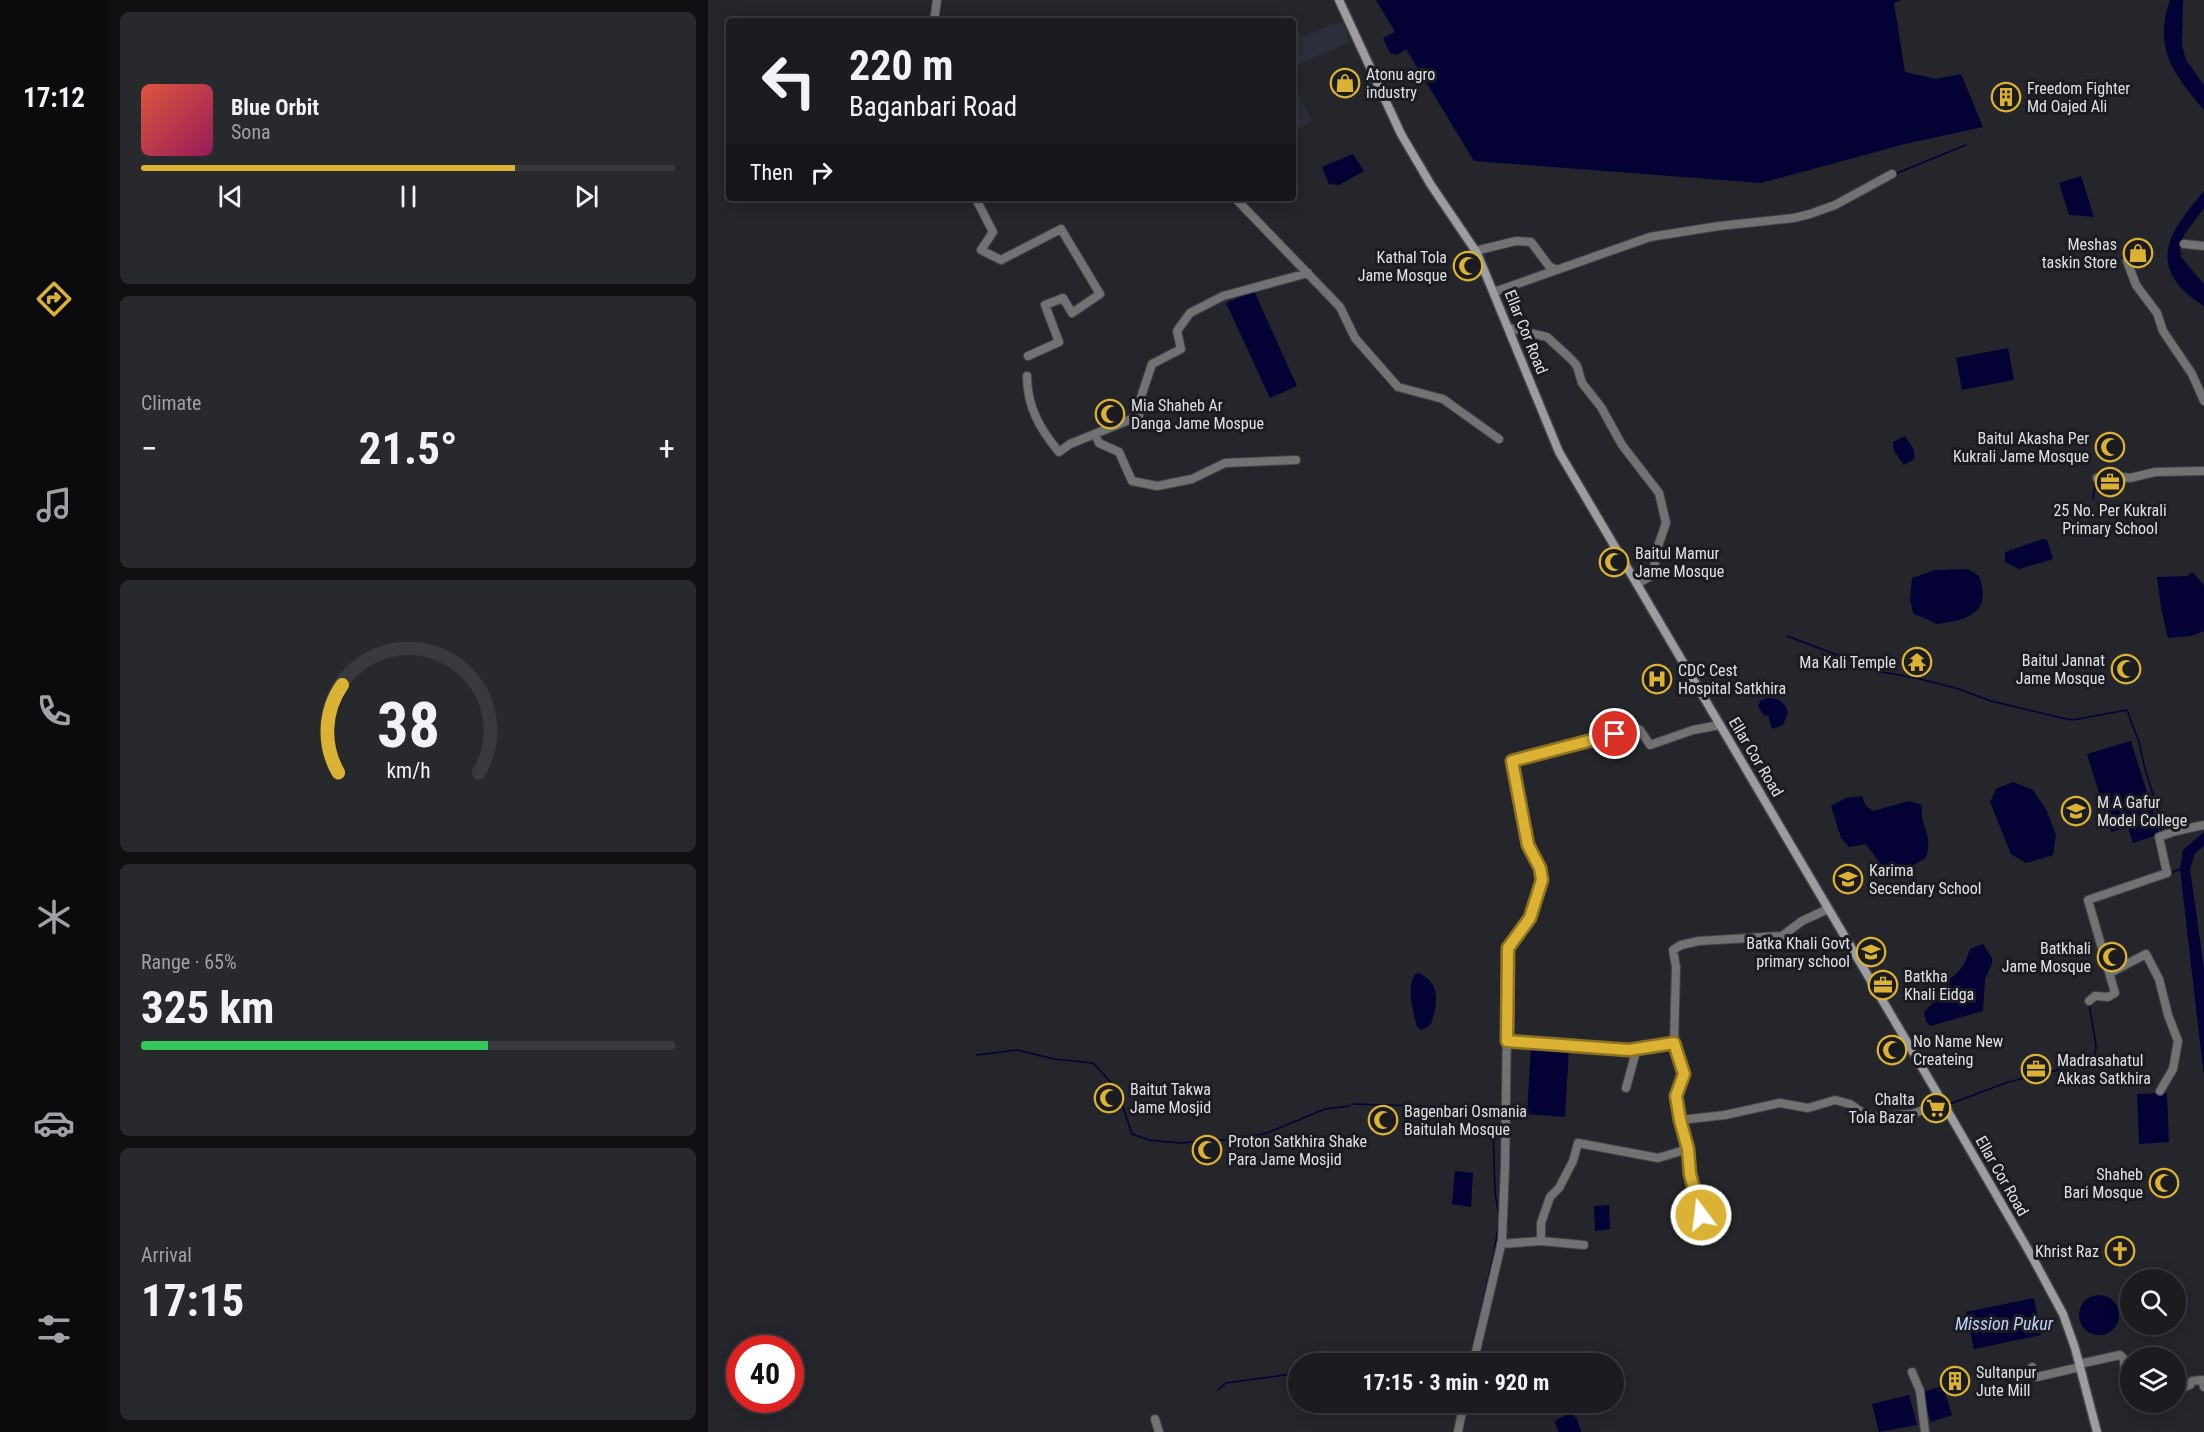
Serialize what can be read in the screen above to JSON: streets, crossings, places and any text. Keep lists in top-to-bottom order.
{
  "streets": {
    "main road": ["Ellar Cor Road"]
  },
  "water": ["Mission Pukur"],
  "places": {
    "shop": ["Atonu agro industry", "Meshas taskin Store"],
    "building": ["Freedom Fighter Md Oajed Ali", "Sultanpur Jute Mill"],
    "mosque": [
      "Kathal Tola Jame Mosque",
      "Mia Shaheb Ar Danga Jame Mospue",
      "Baitul Akasha Per Kukrali Jame Mosque",
      "Baitul Mamur Jame Mosque",
      "Baitul Jannat Jame Mosque",
      "Batkhali Jame Mosque",
      "No Name New Createing",
      "Baitut Takwa Jame Mosjid",
      "Bagenbari Osmania Baitulah Mosque",
      "Proton Satkhira Shake Para Jame Mosjid",
      "Shaheb Bari Mosque"
    ],
    "office": ["25 No. Per Kukrali Primary School", "Batkha Khali Eidga", "Madrasahatul Akkas Satkhira"],
    "temple": ["Ma Kali Temple"],
    "hospital": ["CDC Cest Hospital Satkhira"],
    "school or university": ["M A Gafur Model College", "Karima Secendary School", "Batka Khali Govt primary school"],
    "supermarket": ["Chalta Tola Bazar"],
    "church": ["Khrist Raz"]
  },
  "page": {
    "tabs": "17:12",
    "turn": ["220 m", "Baganbari Road"],
    "song": ["Blue Orbit", "Sona"],
    "then": "Then",
    "tile": [
      "Climate",
      ["Range · 65%", "325 km"],
      ["Arrival", "17:15"]
    ],
    "heat": ["−", "21.5°", "+"],
    "limit": "40",
    "trip": "17:15 · 3 min · 920 m",
    "gauge": ["38", "km/h"]
  }
}
